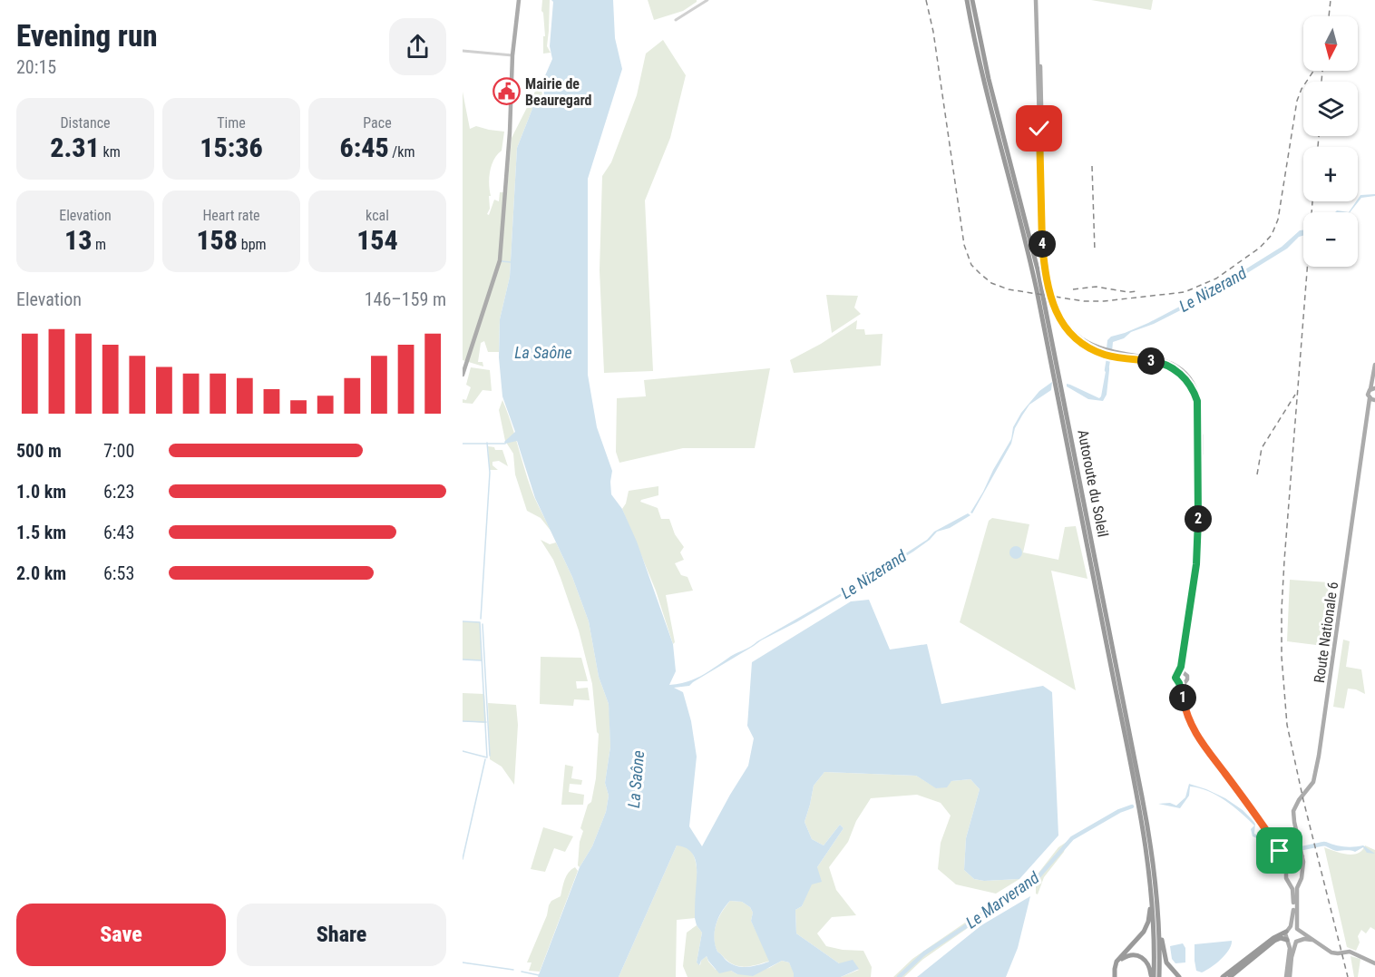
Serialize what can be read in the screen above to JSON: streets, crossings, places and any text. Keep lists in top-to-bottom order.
{
  "streets": {
    "highway": ["Autoroute du Soleil"],
    "main road": ["Route Nationale 6"]
  },
  "water": ["Le Nizerand", "La Saône", "Le Marverand"],
  "places": {
    "public building": ["Mairie de Beauregard"]
  },
  "north": "bottom",
  "page": {
    "heading": ["Evening run", "20:15"],
    "map_buttons": ["+", "−"],
    "stats": [
      ["Distance", "2.31 km"],
      ["Time", "15:36"],
      ["Pace", "6:45 /km"],
      ["Elevation", "13 m"],
      ["Heart rate", "158 bpm"],
      ["kcal", "154"]
    ],
    "pins": [
      "4",
      "3",
      "2",
      "1"
    ],
    "chart": ["Elevation", "146–159 m"],
    "list": [
      {
        "name": "500 m",
        "note": "7:00"
      },
      {
        "name": "1.0 km",
        "note": "6:23"
      },
      {
        "name": "1.5 km",
        "note": "6:43"
      },
      {
        "name": "2.0 km",
        "note": "6:53"
      }
    ],
    "buttons": ["Save", "Share"]
  }
}
